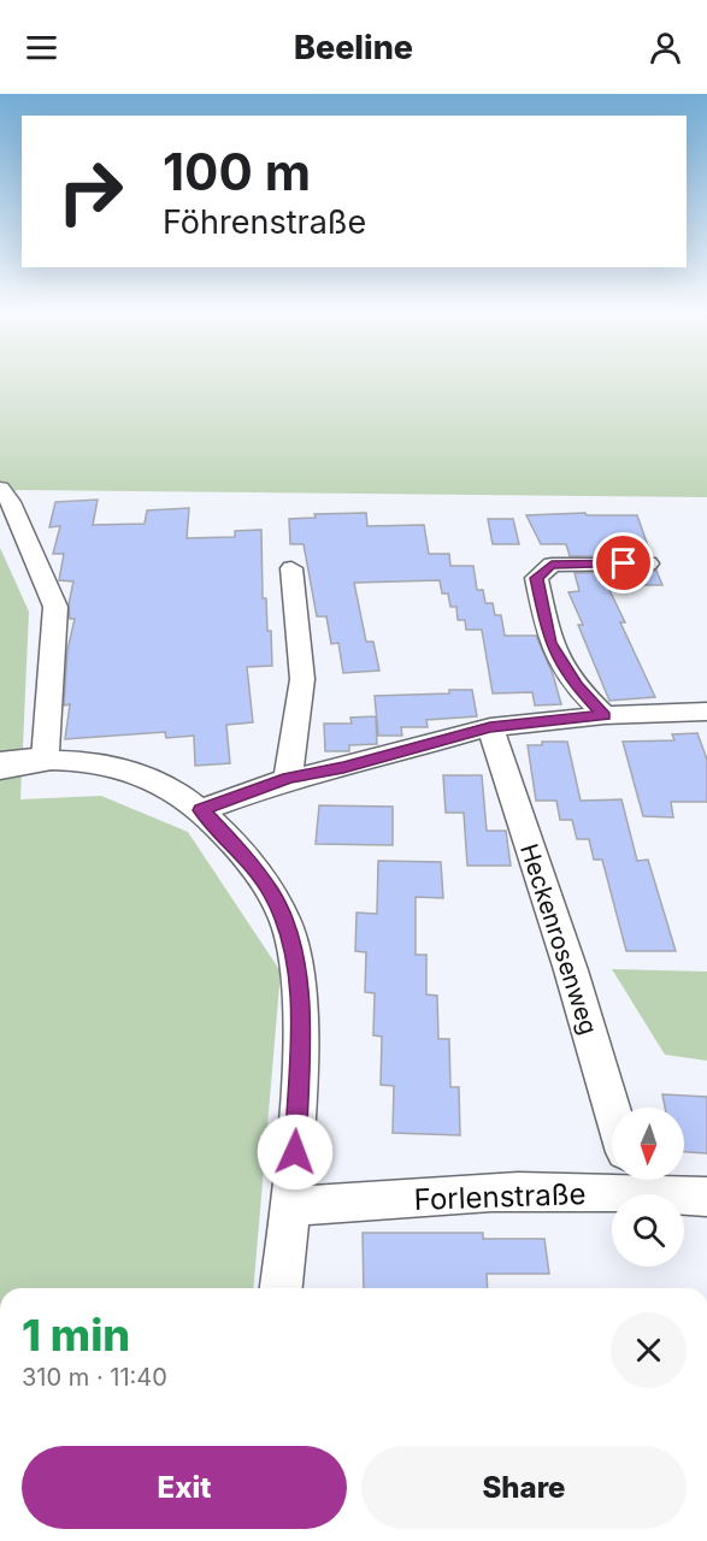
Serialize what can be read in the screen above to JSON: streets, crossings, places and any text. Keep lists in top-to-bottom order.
{
  "streets": {
    "street": ["Heckenrosenweg", "Forlenstraße"]
  },
  "north": "bottom",
  "page": {
    "header": "Beeline",
    "turn": ["100 m", "Föhrenstraße"],
    "heading": ["1 min", "310 m · 11:40"],
    "buttons": ["Exit", "Share"]
  }
}
